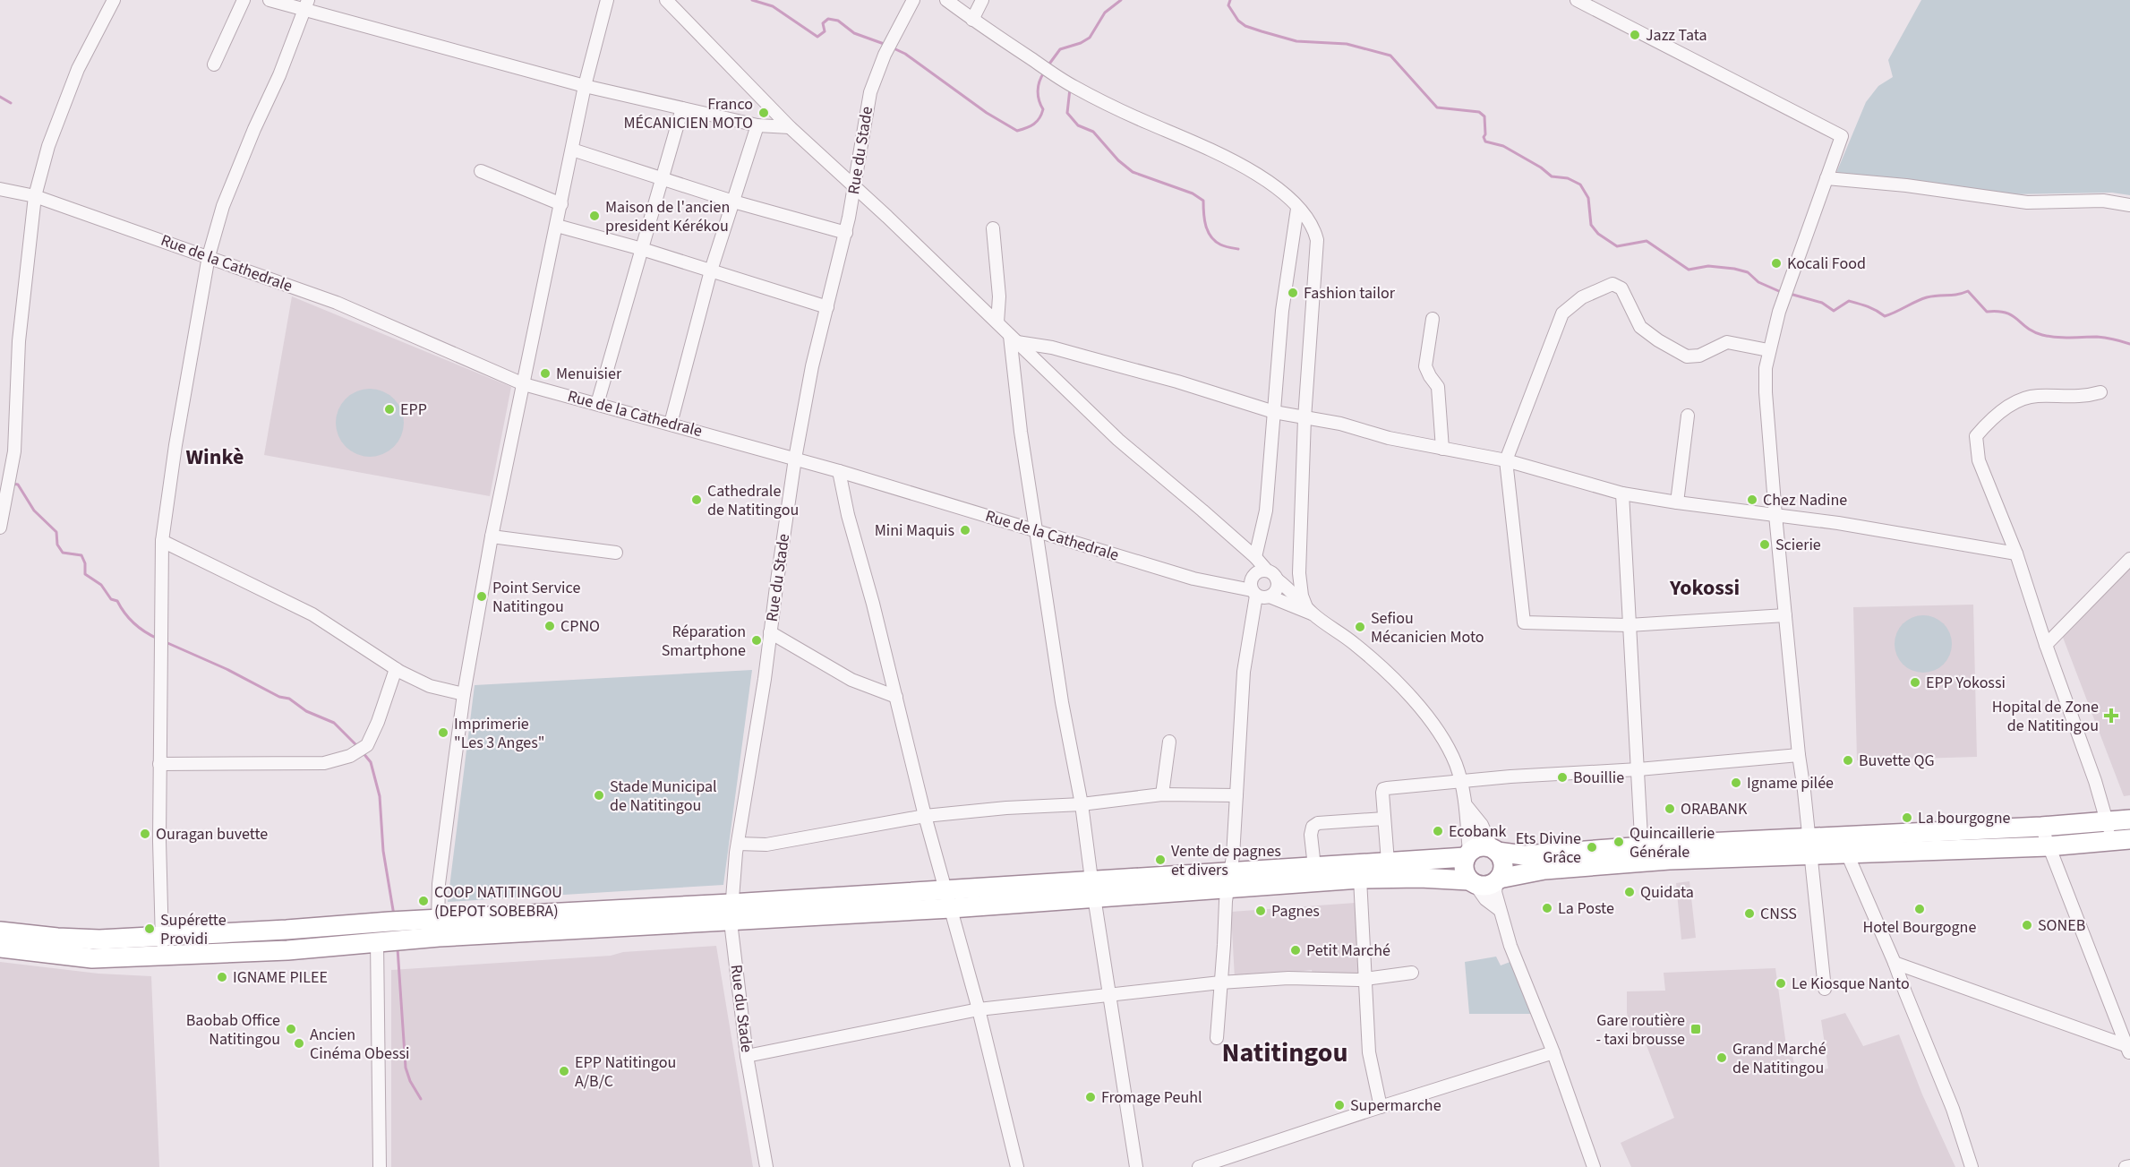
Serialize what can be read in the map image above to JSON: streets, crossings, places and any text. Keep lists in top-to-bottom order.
{
  "streets": {
    "street": ["Rue du Stade", "Rue de la Cathedrale"]
  },
  "crossings": [
    ["Rue du Stade", "Rue de la Cathedrale"]
  ],
  "districts": ["Winkè", "Yokossi", "Natitingou"],
  "places": {
    "other": [
      "Jazz Tata",
      "Franco MÉCANICIEN MOTO",
      "Maison de l'ancien president Kérékou",
      "Kocali Food",
      "Fashion tailor",
      "Menuisier",
      "EPP",
      "Cathedrale de Natitingou",
      "Chez Nadine",
      "Mini Maquis",
      "Scierie",
      "Point Service Natitingou",
      "CPNO",
      "Sefiou Mécanicien Moto",
      "Réparation Smartphone",
      "EPP Yokossi",
      "Imprimerie \"Les 3 Anges\"",
      "Buvette QG",
      "Bouillie",
      "Igname pilée",
      "Stade Municipal de Natitingou",
      "ORABANK",
      "La bourgogne",
      "Ecobank",
      "Ouragan buvette",
      "Quincaillerie Générale",
      "Ets Divine Grâce",
      "Vente de pagnes et divers",
      "Quidata",
      "COOP NATITINGOU (DEPOT SOBEBRA)",
      "La Poste",
      "Hotel Bourgogne",
      "Pagnes",
      "CNSS",
      "SONEB",
      "Supérette Providi",
      "Petit Marché",
      "IGNAME PILEE",
      "Le Kiosque Nanto",
      "Baobab Office Natitingou",
      "Ancien Cinéma Obessi",
      "Grand Marché de Natitingou",
      "EPP Natitingou A/B/C",
      "Fromage Peuhl",
      "Supermarche"
    ],
    "health": ["Hopital de Zone de Natitingou"],
    "transit": ["Gare routière - taxi brousse"]
  }
}
